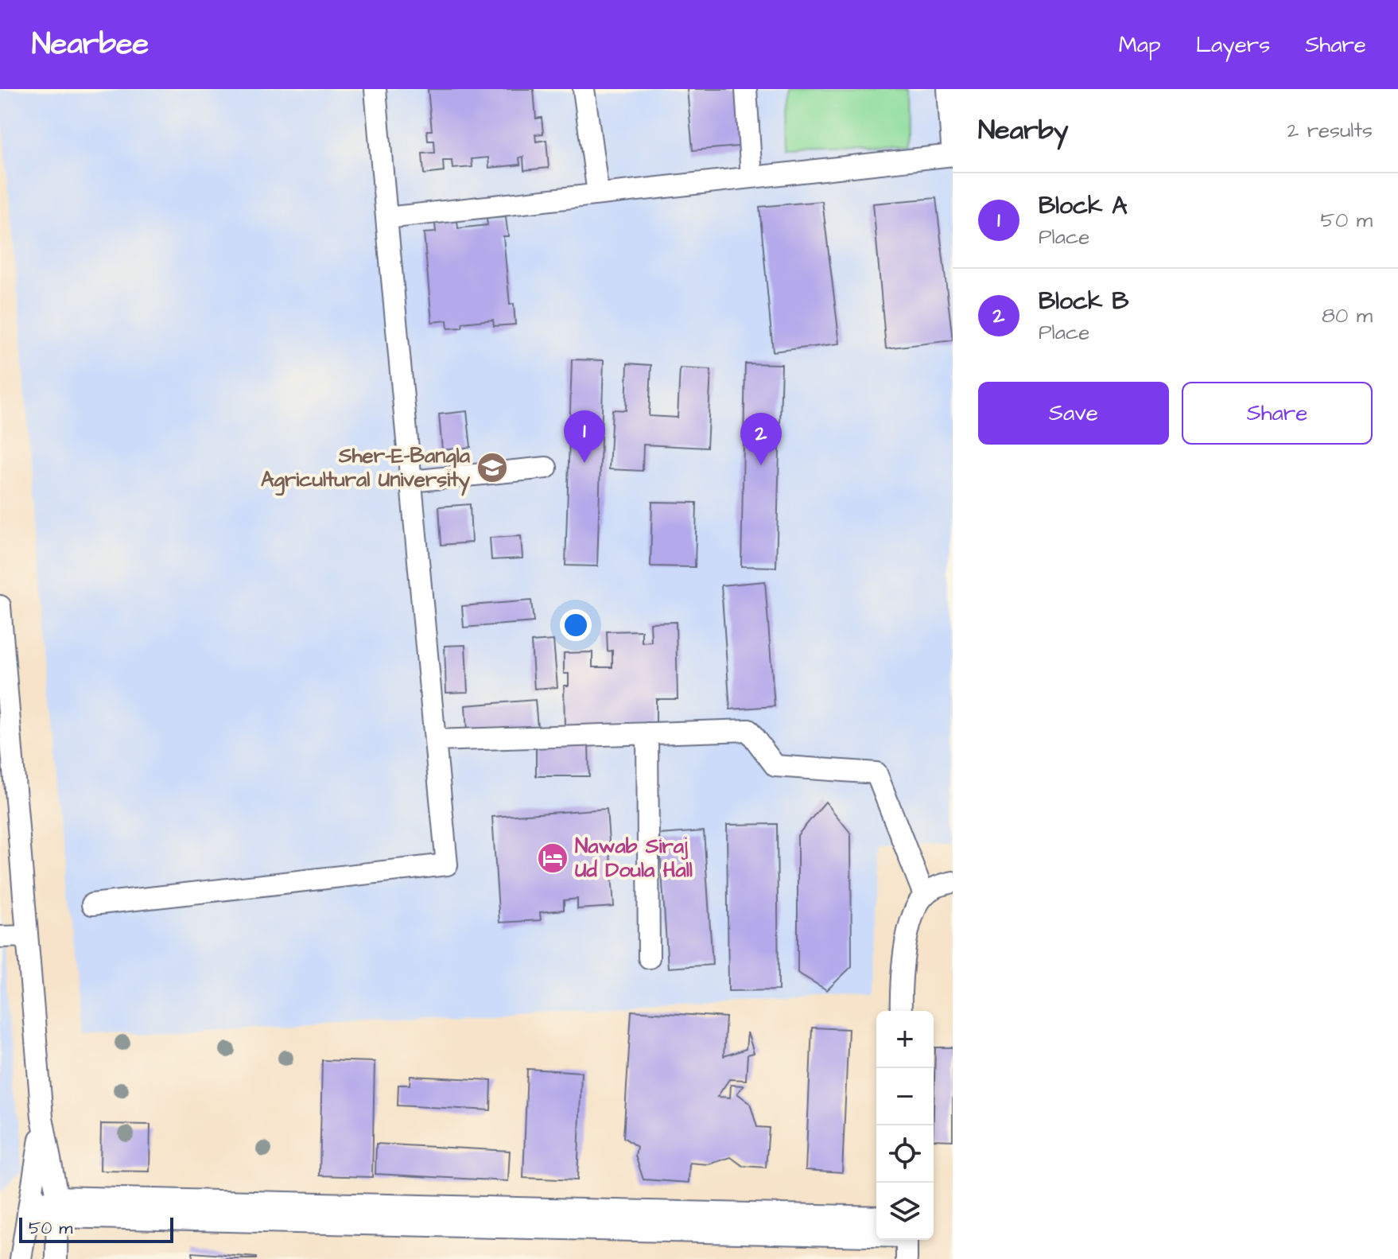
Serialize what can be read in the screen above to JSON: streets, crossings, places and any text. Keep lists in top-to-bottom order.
{
  "places": {
    "school or university": ["Sher-E-Bangla Agricultural University"],
    "hotel": ["Nawab Siraj Ud Doula Hall"]
  },
  "scale_bar": "50 m",
  "page": {
    "header": "Nearbee",
    "nav": ["Map", "Layers", "Share"],
    "heading": ["Nearby", "2 results"],
    "list": [
      {
        "mark": "1",
        "name": "Block A",
        "note": "Place",
        "value": "50 m"
      },
      {
        "mark": "2",
        "name": "Block B",
        "note": "Place",
        "value": "80 m"
      }
    ],
    "buttons": ["Save", "Share"],
    "pins": ["1", "2"],
    "map_buttons": ["+", "−"],
    "scale": "50 m"
  }
}
